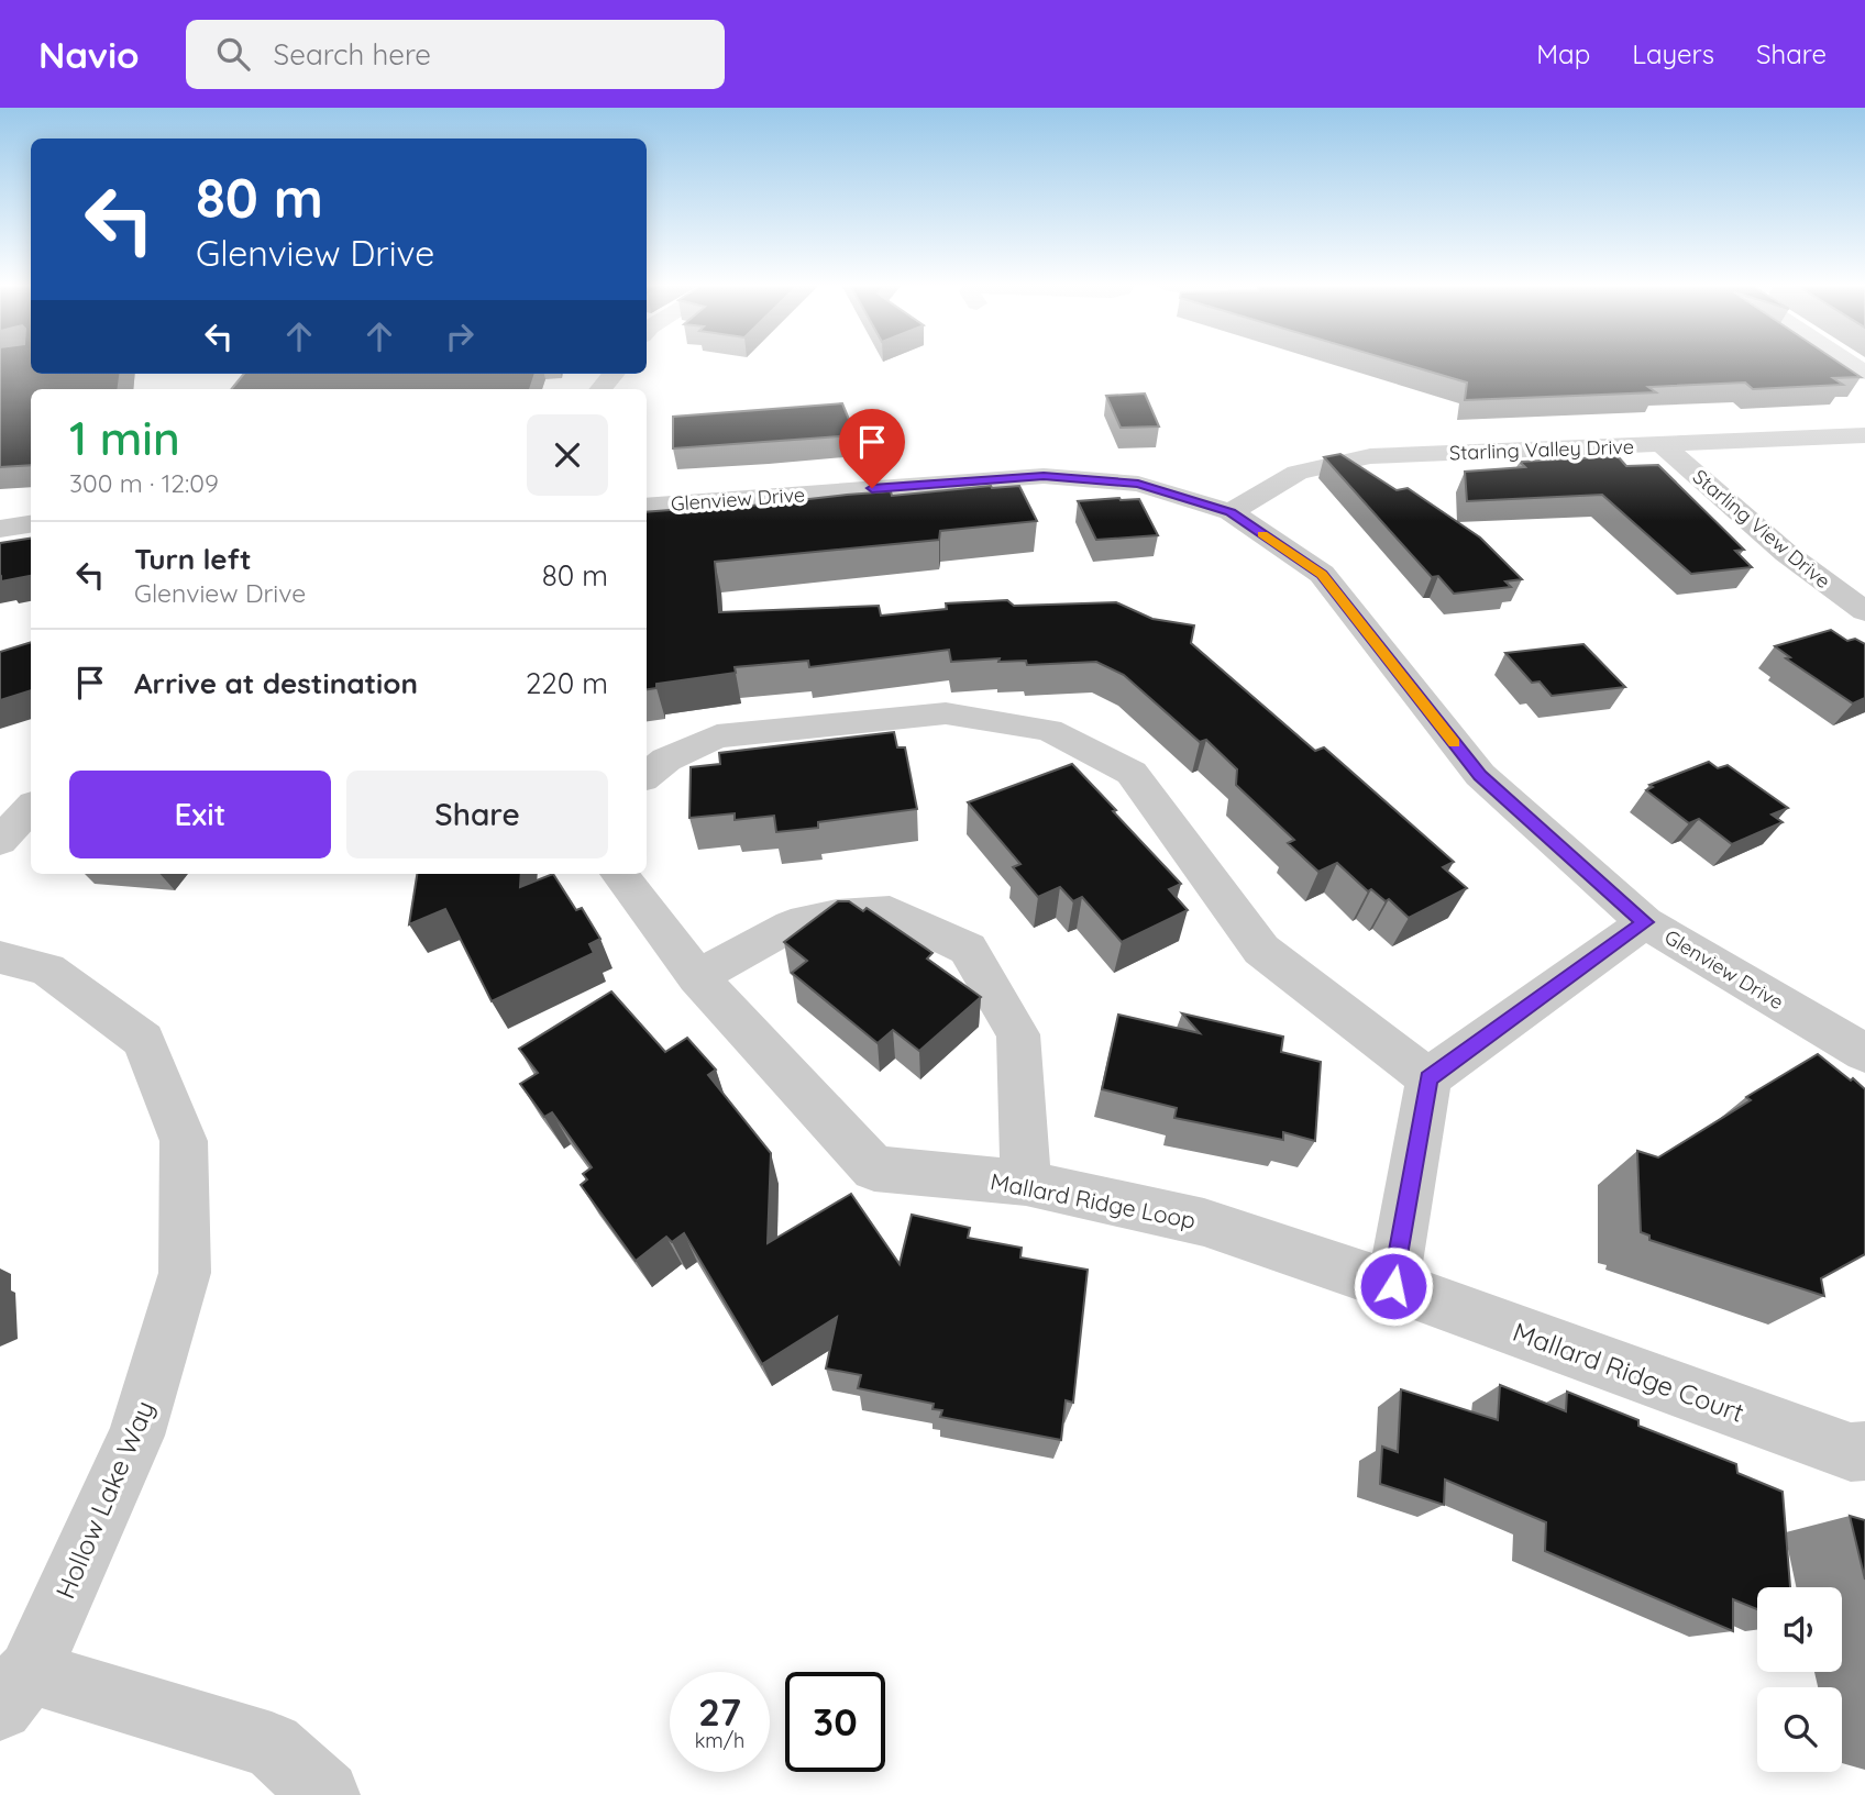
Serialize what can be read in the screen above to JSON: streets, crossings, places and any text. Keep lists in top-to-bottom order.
{
  "streets": {
    "street": [
      "Starling Valley Drive",
      "Glenview Drive",
      "Starling View Drive",
      "Mallard Ridge Loop",
      "Mallard Ridge Court",
      "Hollow Lake Way"
    ]
  },
  "crossings": [
    ["Starling Valley Drive", "Glenview Drive"],
    ["Starling Valley Drive", "Starling View Drive"],
    ["Mallard Ridge Loop", "Mallard Ridge Court"]
  ],
  "page": {
    "header": "Navio",
    "search": "Search here",
    "nav": ["Map", "Layers", "Share"],
    "turn": ["80 m", "Glenview Drive"],
    "heading": ["1 min", "300 m · 12:09"],
    "list": [
      {
        "name": "Turn left",
        "note": "Glenview Drive",
        "value": "80 m"
      },
      {
        "name": "Arrive at destination",
        "value": "220 m"
      }
    ],
    "buttons": ["Exit", "Share"],
    "speed": "27 km/h",
    "limit": "30"
  }
}
